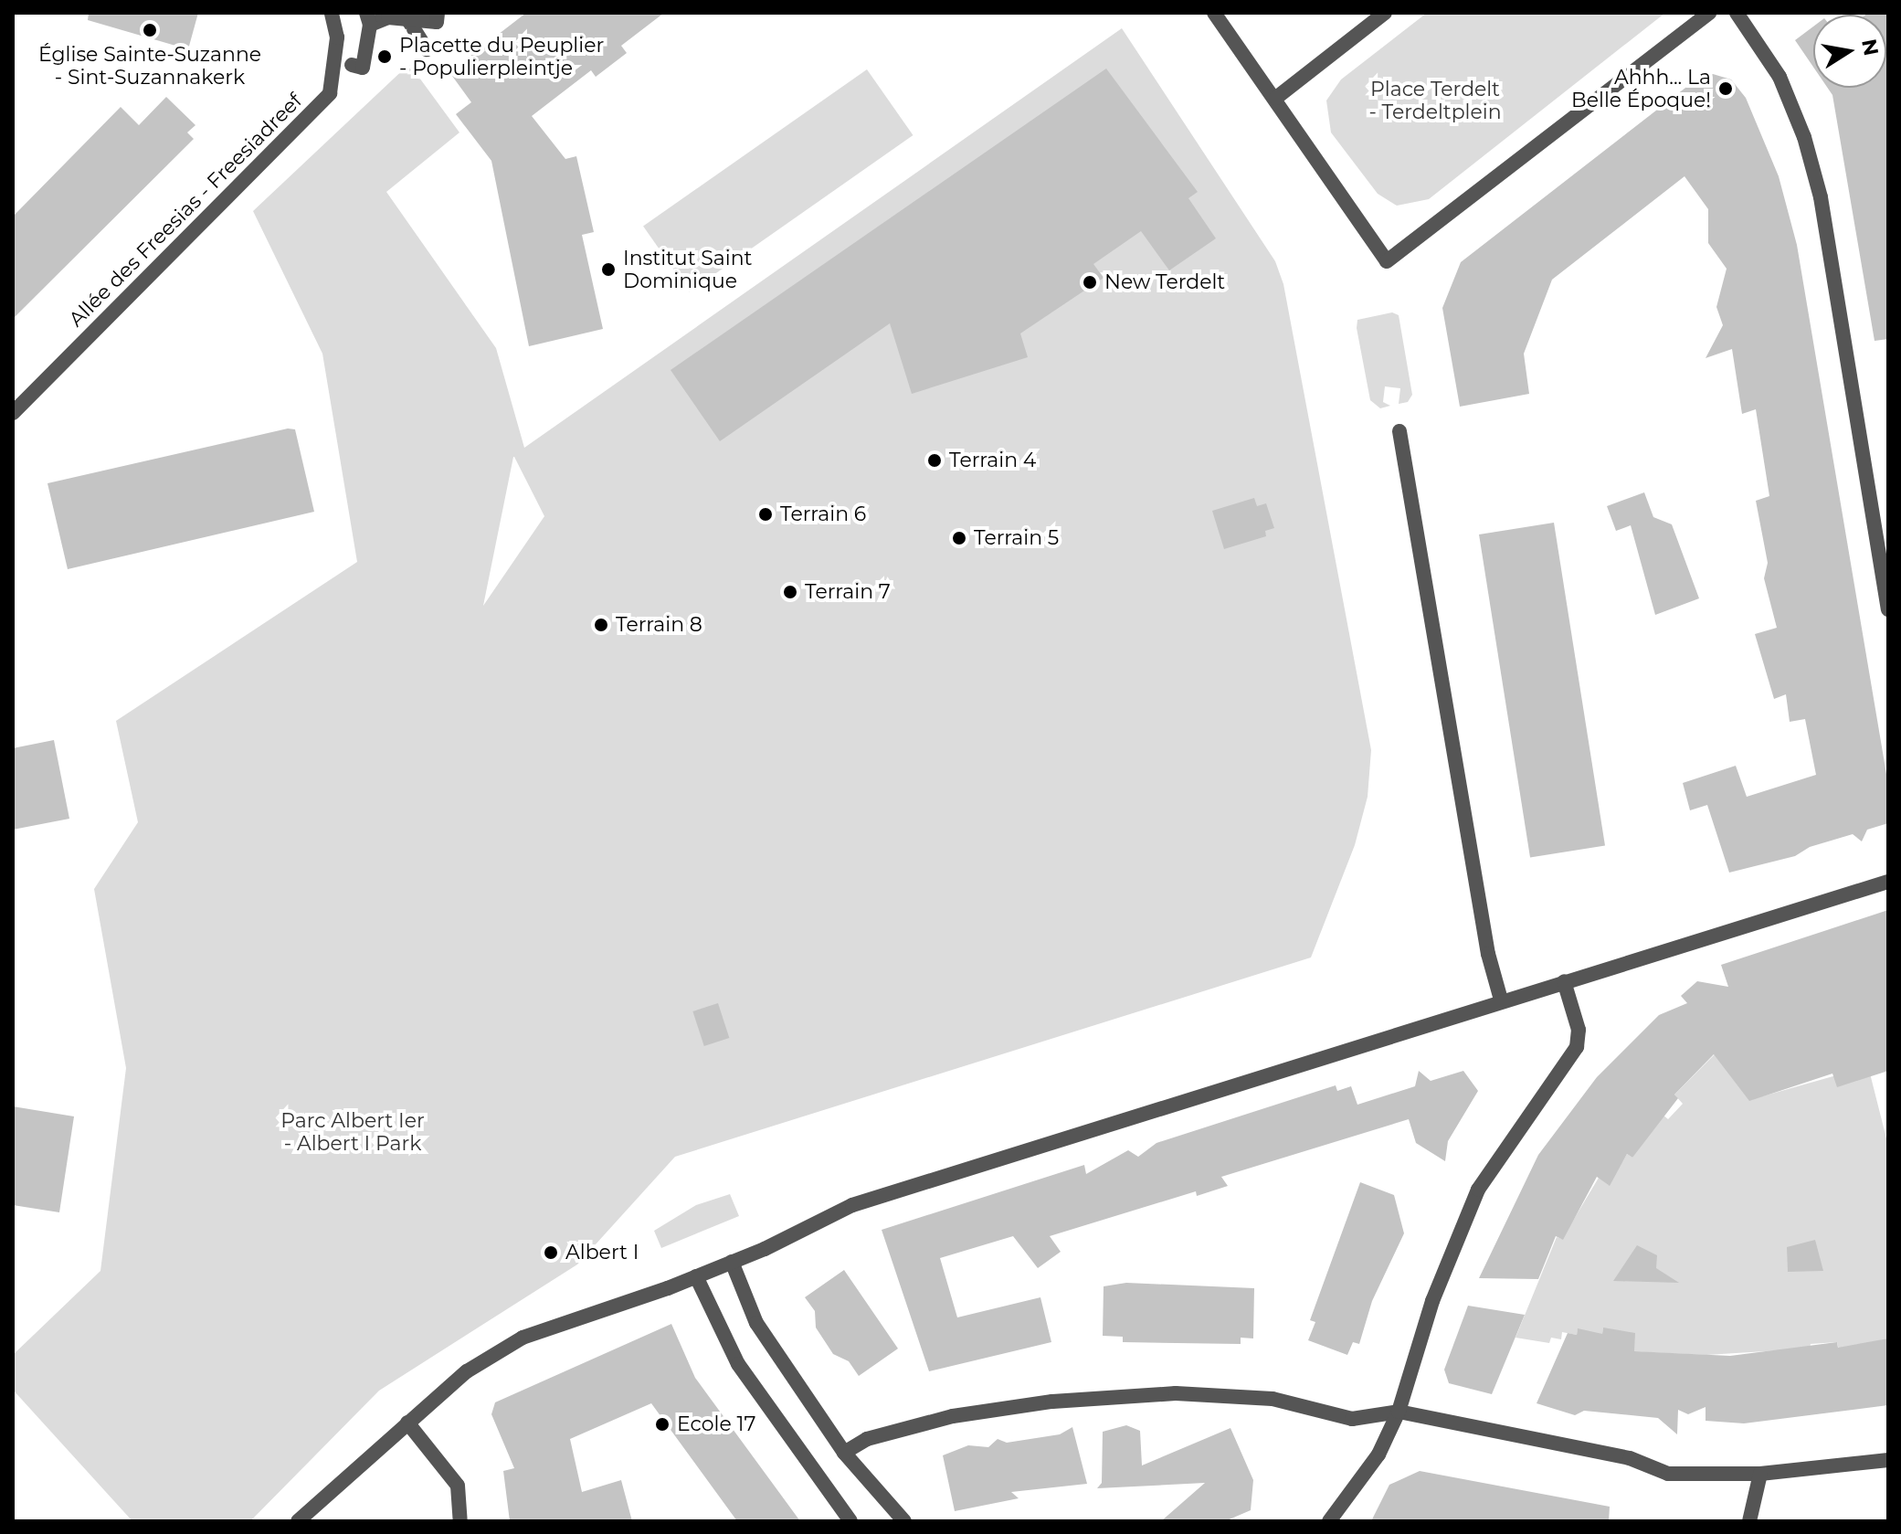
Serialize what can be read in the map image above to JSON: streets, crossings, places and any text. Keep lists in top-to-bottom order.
{
  "streets": {
    "street": ["Allée des Freesias - Freesiadreef"]
  },
  "parks": ["Place Terdelt - Terdeltplein", "Parc Albert Ier - Albert I Park"],
  "places": [
    "Église Sainte-Suzanne - Sint-Suzannakerk",
    "Placette du Peuplier - Populierpleintje",
    "Ahhh... La Belle Époque!",
    "Institut Saint Dominique",
    "New Terdelt",
    "Terrain 4",
    "Terrain 6",
    "Terrain 5",
    "Terrain 7",
    "Terrain 8",
    "Albert I",
    "Ecole 17"
  ],
  "north": "right"
}
